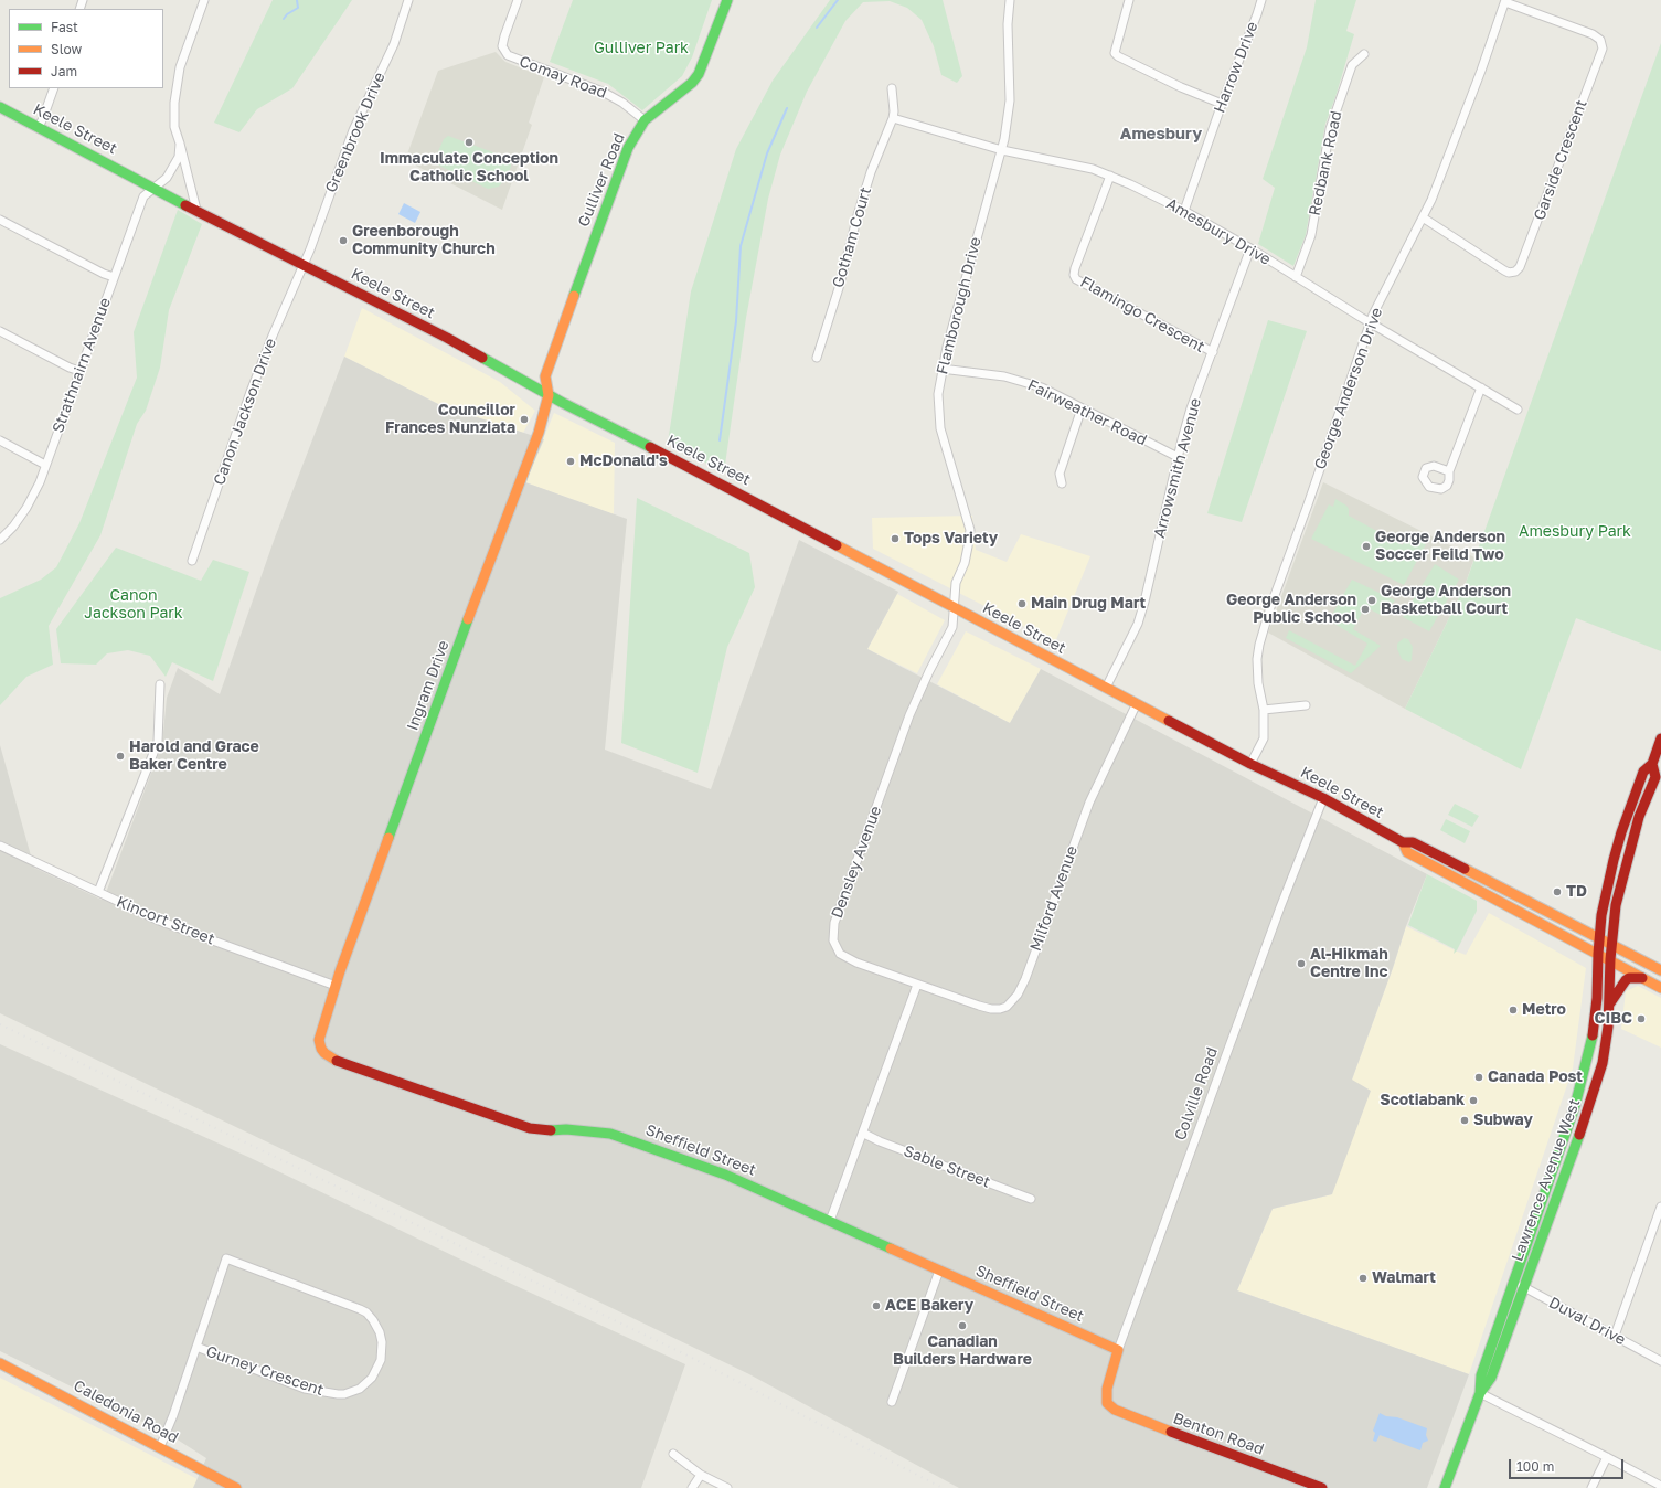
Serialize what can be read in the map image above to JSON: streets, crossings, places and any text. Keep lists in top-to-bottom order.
{
  "streets": {
    "main road": [
      "Keele Street",
      "Gulliver Road",
      "Ingram Drive",
      "Colville Road",
      "Sheffield Street",
      "Lawrence Avenue West",
      "Caledonia Road",
      "Benton Road"
    ],
    "street": [
      "Harrow Drive",
      "Comay Road",
      "Greenbrook Drive",
      "Garside Crescent",
      "Redbank Road",
      "Amesbury Drive",
      "Gotham Court",
      "Flamborough Drive",
      "Flamingo Crescent",
      "Strathnairn Avenue",
      "George Anderson Drive",
      "Canon Jackson Drive",
      "Fairweather Road",
      "Arrowsmith Avenue",
      "Densley Avenue",
      "Milford Avenue",
      "Kincort Street",
      "Sable Street",
      "Duval Drive",
      "Gurney Crescent"
    ]
  },
  "crossings": [
    ["Harrow Drive", "Amesbury Drive"],
    ["Comay Road", "Gulliver Road"],
    ["Keele Street", "Greenbrook Drive"],
    ["Keele Street", "Gulliver Road"],
    ["Keele Street", "Flamborough Drive"],
    ["Keele Street", "Strathnairn Avenue"],
    ["Keele Street", "George Anderson Drive"],
    ["Keele Street", "Canon Jackson Drive"],
    ["Keele Street", "Arrowsmith Avenue"],
    ["Keele Street", "Ingram Drive"],
    ["Keele Street", "Densley Avenue"],
    ["Keele Street", "Milford Avenue"],
    ["Keele Street", "Colville Road"],
    ["Keele Street", "Lawrence Avenue West"],
    ["Greenbrook Drive", "Canon Jackson Drive"],
    ["Garside Crescent", "George Anderson Drive"],
    ["Redbank Road", "Amesbury Drive"],
    ["Gulliver Road", "Ingram Drive"],
    ["Amesbury Drive", "Gotham Court"],
    ["Amesbury Drive", "Flamborough Drive"],
    ["Amesbury Drive", "Flamingo Crescent"],
    ["Amesbury Drive", "George Anderson Drive"],
    ["Amesbury Drive", "Arrowsmith Avenue"],
    ["Flamborough Drive", "Fairweather Road"],
    ["Flamborough Drive", "Densley Avenue"],
    ["Flamingo Crescent", "Arrowsmith Avenue"],
    ["Fairweather Road", "Arrowsmith Avenue"],
    ["Ingram Drive", "Kincort Street"],
    ["Ingram Drive", "Sheffield Street"],
    ["Densley Avenue", "Milford Avenue"],
    ["Kincort Street", "Sheffield Street"],
    ["Colville Road", "Sheffield Street"],
    ["Colville Road", "Benton Road"],
    ["Lawrence Avenue West", "Duval Drive"]
  ],
  "districts": ["Amesbury"],
  "parks": ["Gulliver Park", "Amesbury Park", "Canon Jackson Park"],
  "places": [
    "Immaculate Conception Catholic School",
    "Greenborough Community Church",
    "Councillor Frances Nunziata",
    "McDonald's",
    "Tops Variety",
    "George Anderson Soccer Feild Two",
    "George Anderson Basketball Court",
    "Main Drug Mart",
    "George Anderson Public School",
    "Harold and Grace Baker Centre",
    "TD",
    "Al-Hikmah Centre Inc",
    "Metro",
    "CIBC",
    "Canada Post",
    "Scotiabank",
    "Subway",
    "Walmart",
    "ACE Bakery",
    "Canadian Builders Hardware"
  ],
  "legend": ["Fast", "Slow", "Jam"],
  "scale_bar": "100 m"
}
